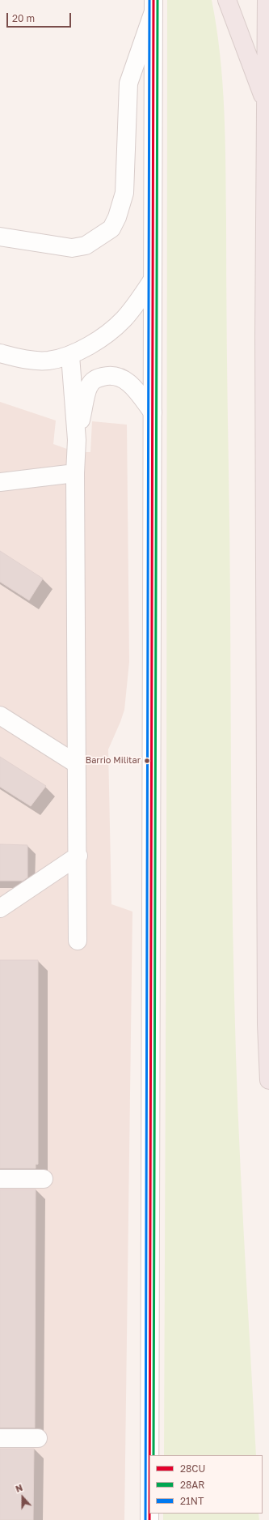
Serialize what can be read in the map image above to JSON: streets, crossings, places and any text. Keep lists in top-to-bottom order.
{
  "places": ["Barrio Militar"],
  "lines": ["transit line 28CU", "transit line 28AR", "transit line 21NT"],
  "legend": ["28CU", "28AR", "21NT"],
  "scale_bar": "20 m",
  "north": "top"
}
